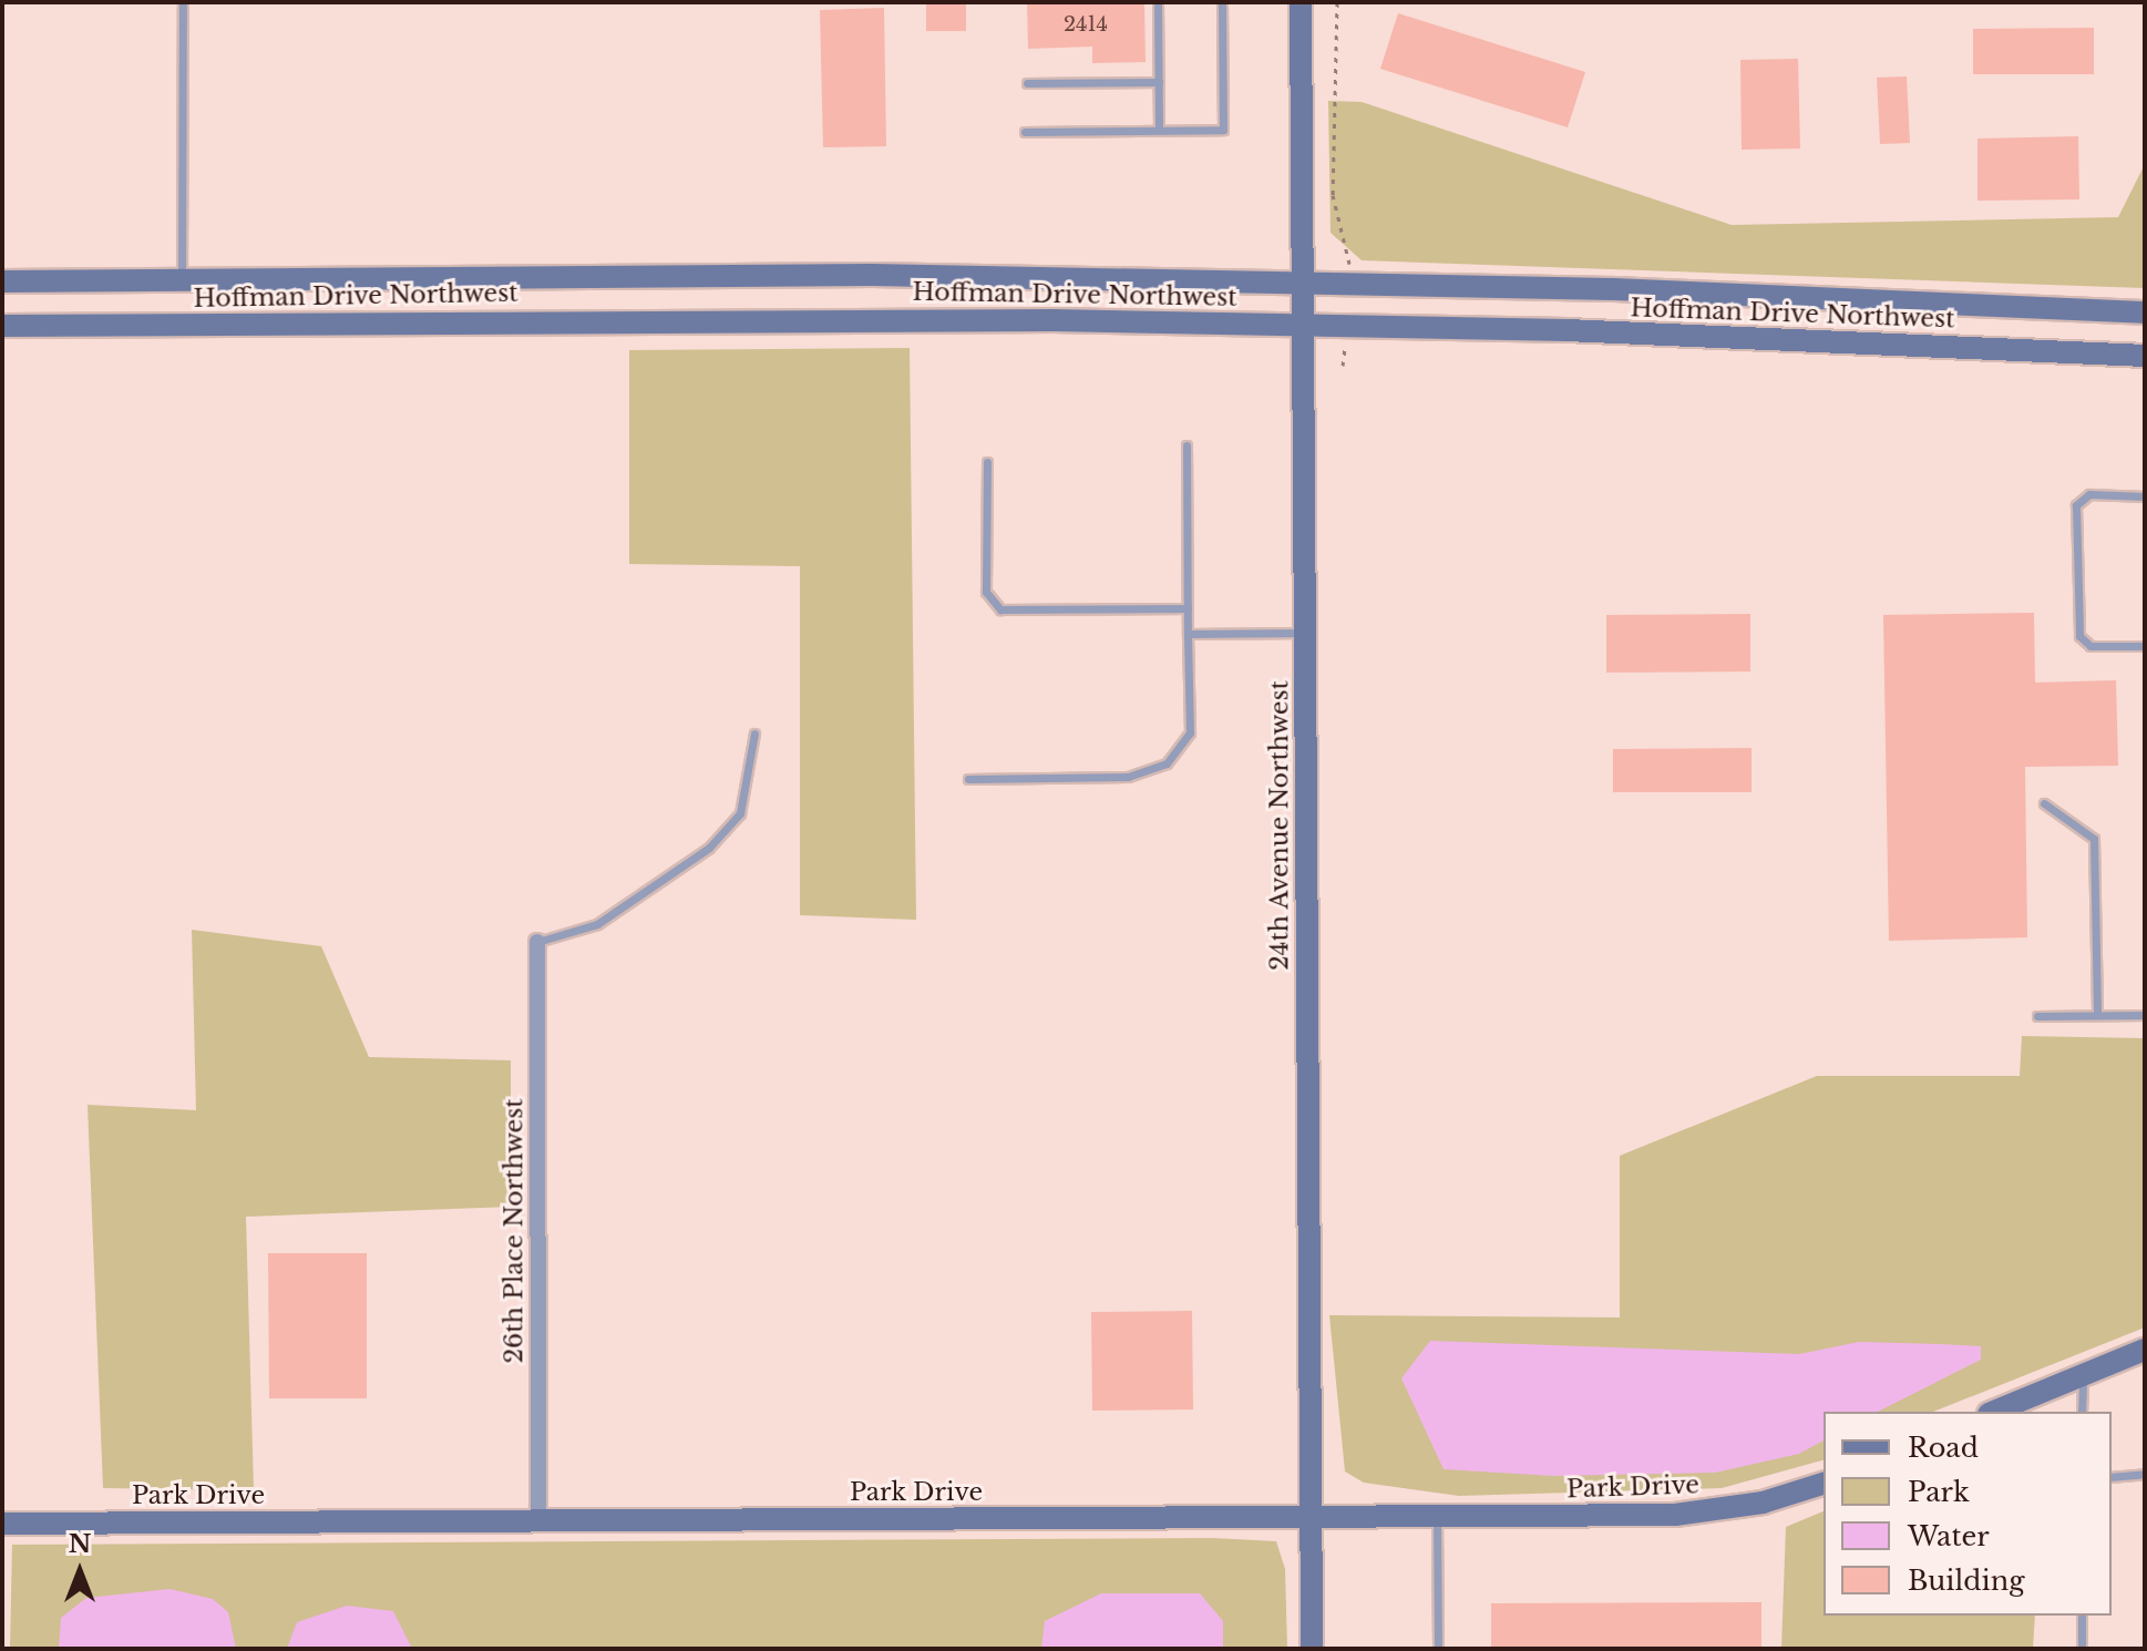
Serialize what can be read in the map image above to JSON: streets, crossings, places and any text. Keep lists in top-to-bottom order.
{
  "streets": {
    "main road": ["Hoffman Drive Northwest", "24th Avenue Northwest", "Park Drive"],
    "street": ["26th Place Northwest"]
  },
  "crossings": [
    ["Hoffman Drive Northwest", "24th Avenue Northwest"],
    ["24th Avenue Northwest", "Park Drive"],
    ["26th Place Northwest", "Park Drive"]
  ],
  "house_numbers": ["2414"],
  "legend": [
    "Road",
    "Park",
    "Water",
    "Building"
  ],
  "north": "top"
}
